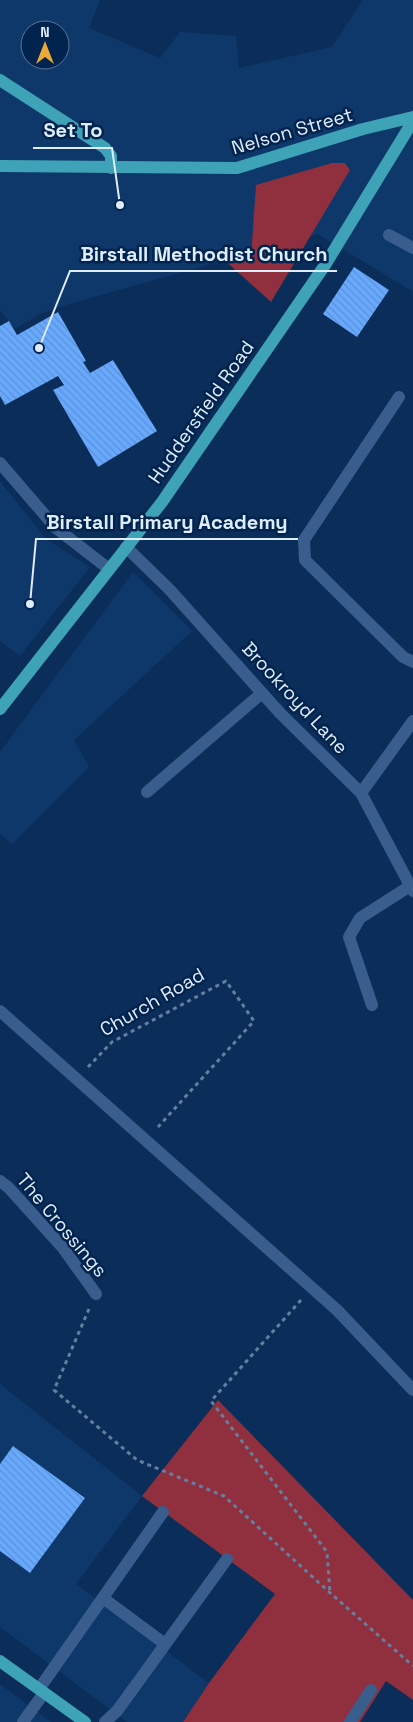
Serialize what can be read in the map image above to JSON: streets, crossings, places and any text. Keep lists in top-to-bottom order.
{
  "streets": {
    "main road": ["Nelson Street", "Huddersfield Road"],
    "street": ["Brookroyd Lane", "The Crossings"],
    "path": ["Church Road"]
  },
  "crossings": [
    ["Huddersfield Road", "Brookroyd Lane"]
  ],
  "places": ["Set To", "Birstall Methodist Church", "Birstall Primary Academy"],
  "north": "top"
}
